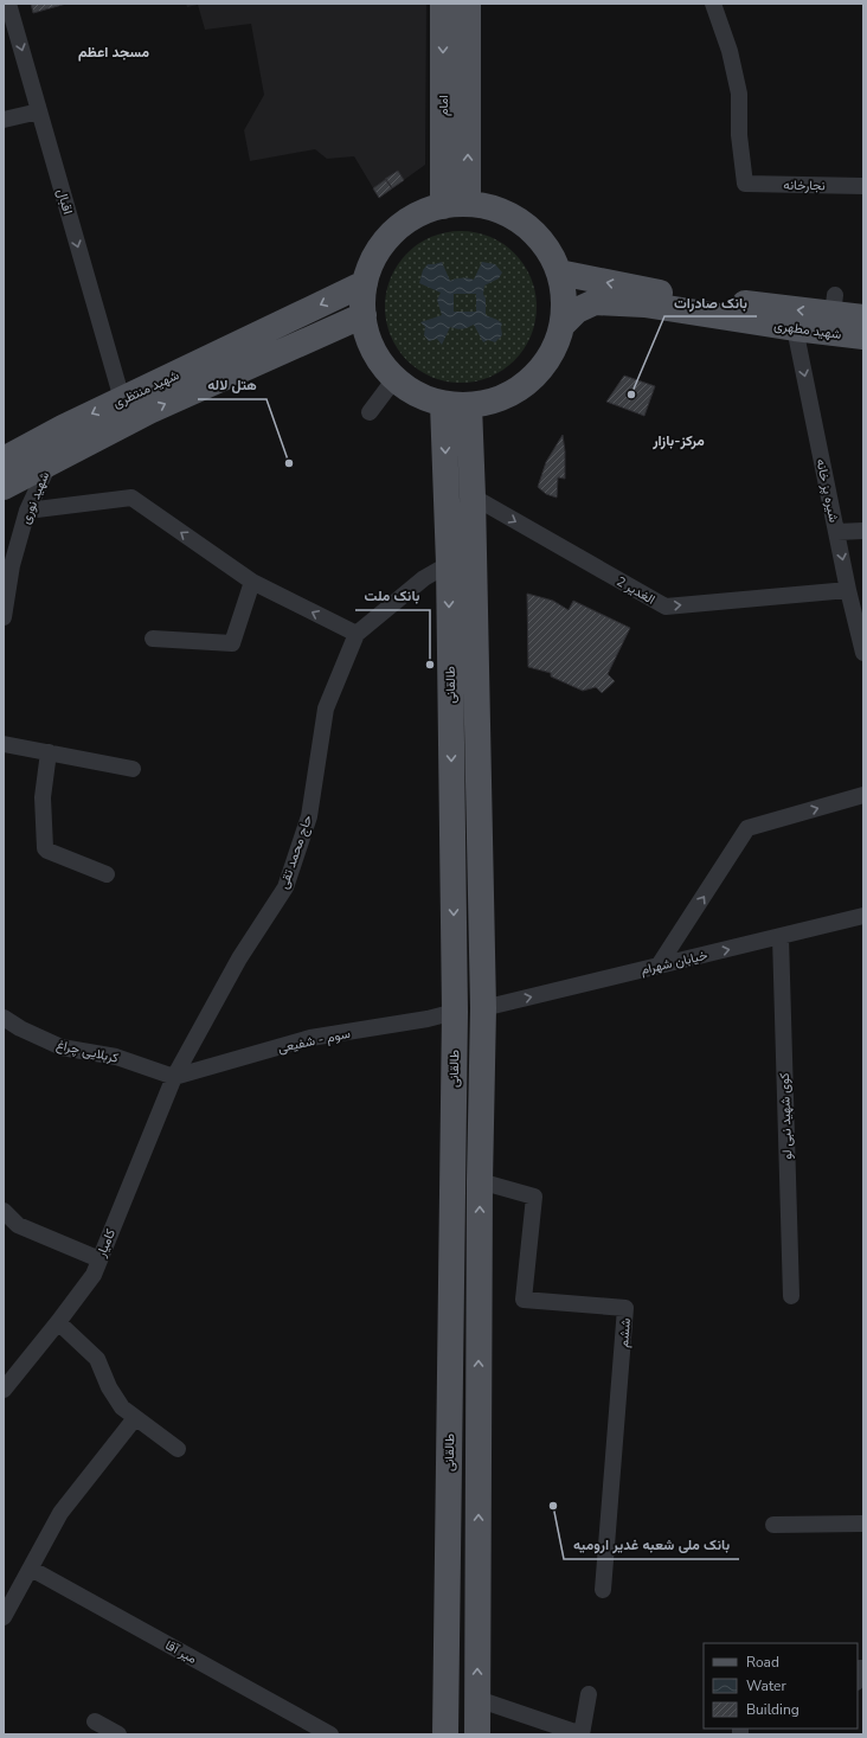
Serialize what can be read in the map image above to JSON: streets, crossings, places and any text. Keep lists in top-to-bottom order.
{
  "streets": {
    "main road": [
      "امام",
      "شهید مطهری",
      "شهید منتظری",
      "طالقانی"
    ],
    "street": [
      "نجارخانه",
      "اقبال",
      "شیره پز خانه",
      "شهید نوری",
      "2 الغدیر",
      "حاج محمد تقی",
      "خیابان شهرام",
      "سوم - شفیعی",
      "کربلایی چراغ",
      "کوی شهید نبی لو",
      "کامیار",
      "ششم",
      "میر آقا"
    ]
  },
  "crossings": [
    ["اقبال", "شهید منتظری"],
    ["شهید مطهری", "شیره پز خانه"],
    ["شهید منتظری", "شهید نوری"],
    ["شیره پز خانه", "2 الغدیر"],
    ["2 الغدیر", "طالقانی"],
    ["طالقانی", "خیابان شهرام"],
    ["طالقانی", "سوم - شفیعی"],
    ["طالقانی", "ششم"],
    ["حاج محمد تقی", "سوم - شفیعی"],
    ["حاج محمد تقی", "کربلایی چراغ"],
    ["حاج محمد تقی", "کامیار"],
    ["خیابان شهرام", "کوی شهید نبی لو"],
    ["سوم - شفیعی", "کربلایی چراغ"],
    ["سوم - شفیعی", "کامیار"],
    ["کربلایی چراغ", "کامیار"]
  ],
  "one_way": [
    "اقبال",
    "شیره پز خانه",
    "2 الغدیر",
    "خیابان شهرام"
  ],
  "districts": ["مسجد اعظم", "مرکز-بازار"],
  "places": [
    "بانک صادرات",
    "هتل لاله",
    "بانک ملت",
    "بانک ملی شعبه غدیر ارومیه"
  ],
  "legend": ["Road", "Water", "Building"]
}
